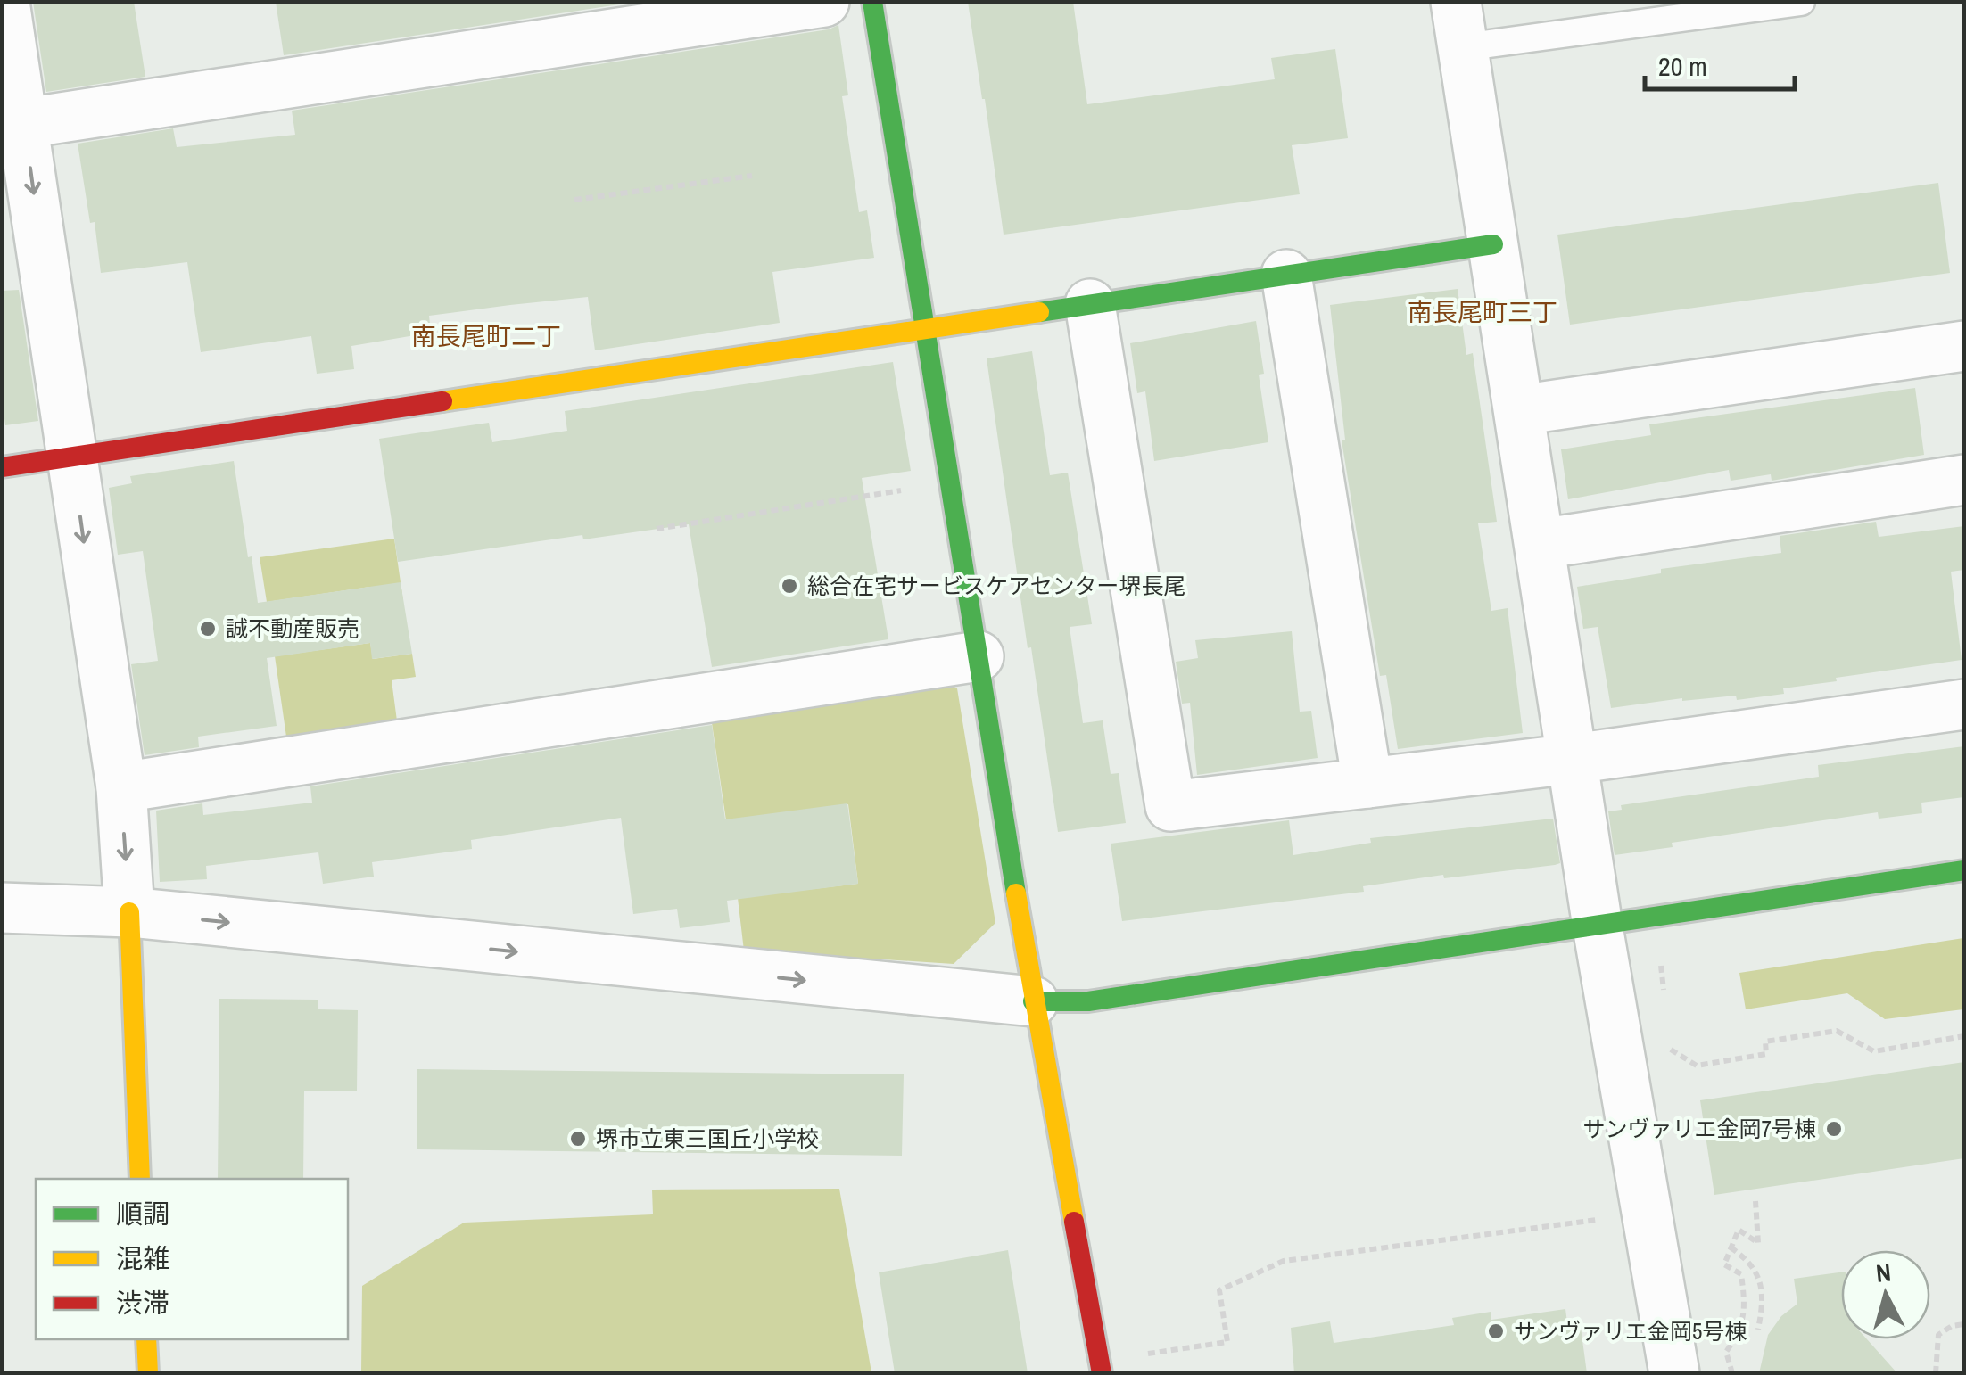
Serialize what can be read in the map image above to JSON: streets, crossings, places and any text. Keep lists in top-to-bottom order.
{
  "districts": ["南長尾町三丁", "南長尾町二丁"],
  "places": [
    "総合在宅サービスケアセンター堺長尾",
    "誠不動産販売",
    "サンヴァリエ金岡7号棟",
    "堺市立東三国丘小学校",
    "サンヴァリエ金岡5号棟"
  ],
  "legend": ["順調", "混雑", "渋滞"],
  "scale_bar": "20 m",
  "north": "top"
}
